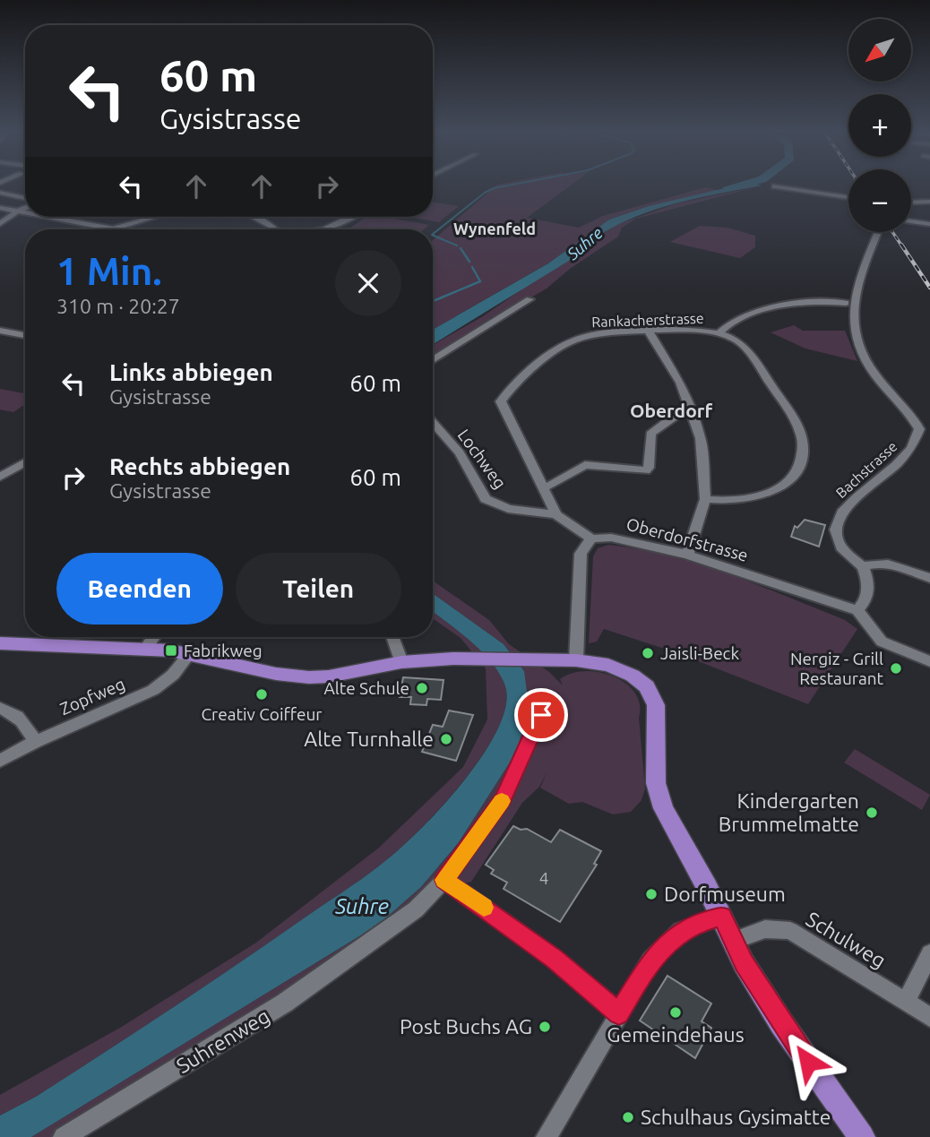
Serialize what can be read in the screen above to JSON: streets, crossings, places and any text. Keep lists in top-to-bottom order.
{
  "streets": {
    "street": [
      "Rankacherstrasse",
      "Lochweg",
      "Bachstrasse",
      "Oberdorfstrasse",
      "Zopfweg",
      "Schulweg",
      "Suhrenweg"
    ]
  },
  "districts": ["Wynenfeld", "Oberdorf"],
  "water": ["Suhre"],
  "places": {
    "transit": ["Fabrikweg"],
    "other": [
      "Jaisli-Beck",
      "Nergiz - Grill Restaurant",
      "Alte Schule",
      "Creativ Coiffeur",
      "Alte Turnhalle",
      "Kindergarten Brummelmatte",
      "Dorfmuseum",
      "Gemeindehaus",
      "Post Buchs AG",
      "Schulhaus Gysimatte"
    ]
  },
  "house_numbers": ["4"],
  "north": "bottom left",
  "page": {
    "map_buttons": ["+", "−"],
    "turn": ["60 m", "Gysistrasse"],
    "heading": ["1 Min.", "310 m · 20:27"],
    "list": [
      {
        "name": "Links abbiegen",
        "note": "Gysistrasse",
        "value": "60 m"
      },
      {
        "name": "Rechts abbiegen",
        "note": "Gysistrasse",
        "value": "60 m"
      }
    ],
    "buttons": ["Beenden", "Teilen"]
  }
}
